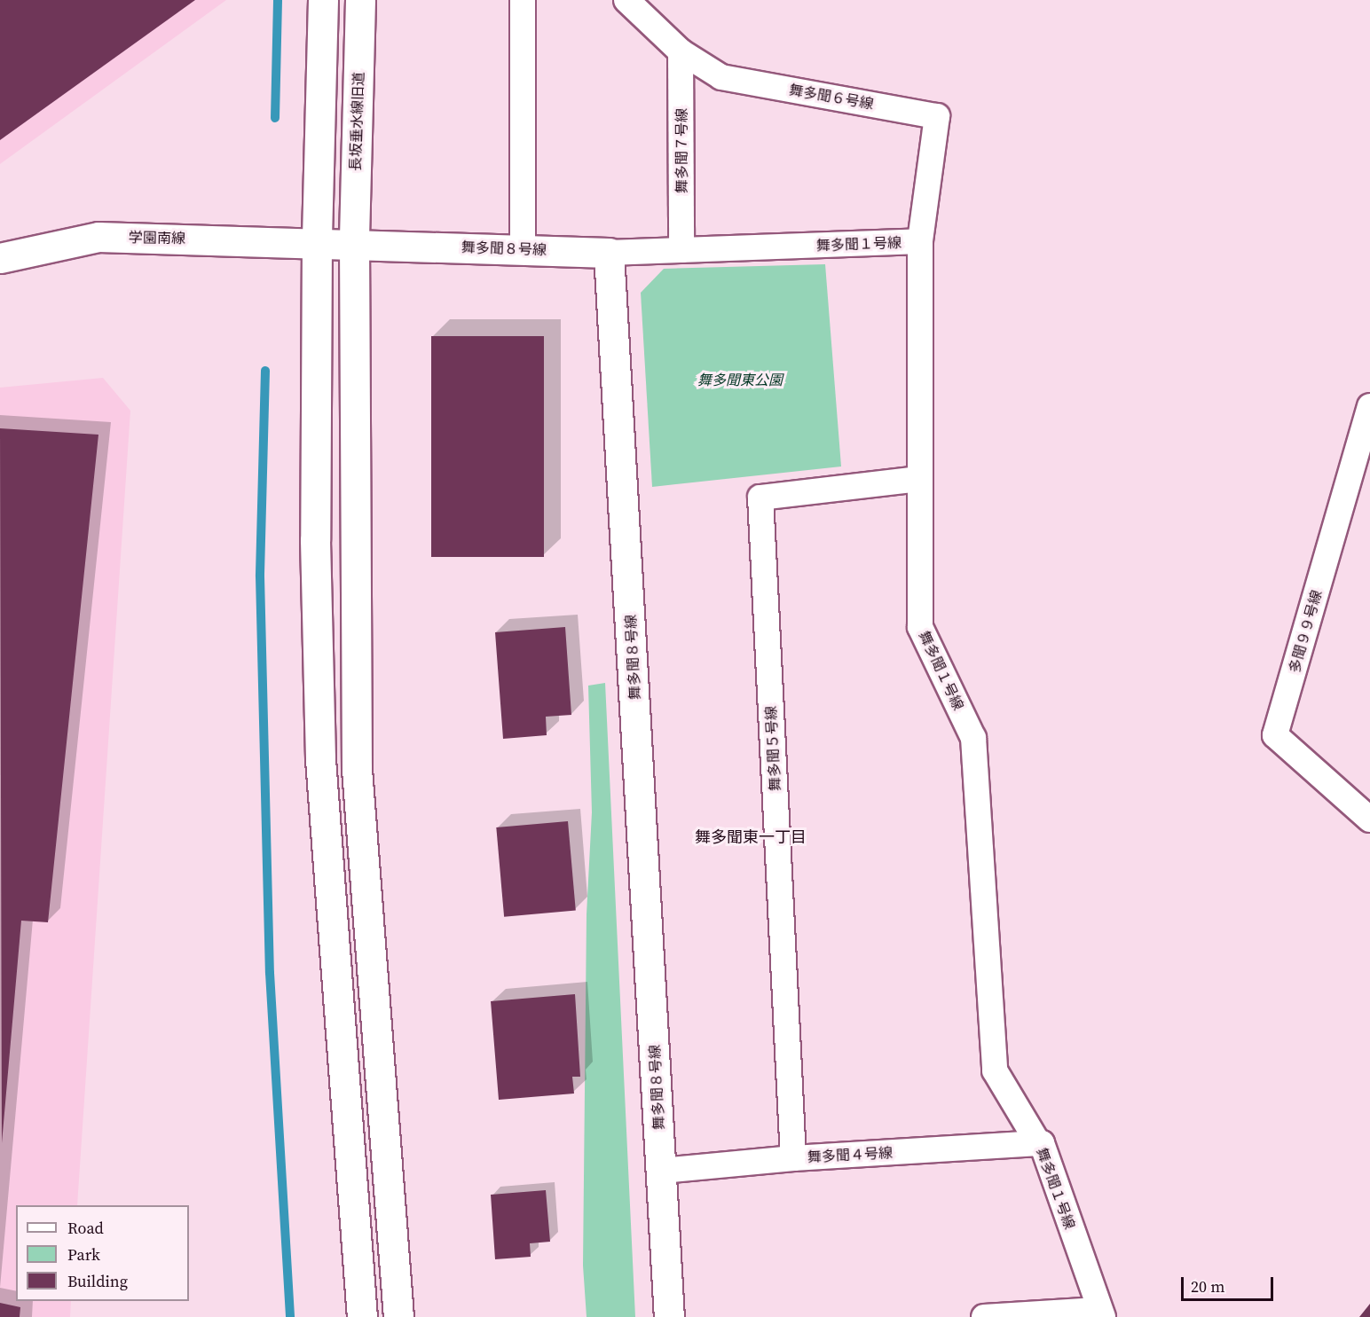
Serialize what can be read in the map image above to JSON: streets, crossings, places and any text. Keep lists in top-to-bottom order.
{
  "streets": {
    "street": [
      "舞多聞６号線",
      "長坂垂水線旧道",
      "舞多聞７号線",
      "学園南線",
      "舞多聞１号線",
      "舞多聞８号線",
      "多聞９９号線",
      "舞多聞５号線",
      "舞多聞４号線"
    ]
  },
  "crossings": [
    ["舞多聞６号線", "舞多聞７号線"],
    ["舞多聞６号線", "舞多聞１号線"],
    ["長坂垂水線旧道", "学園南線"],
    ["長坂垂水線旧道", "舞多聞８号線"],
    ["舞多聞７号線", "舞多聞１号線"],
    ["学園南線", "舞多聞８号線"],
    ["舞多聞１号線", "舞多聞８号線"],
    ["舞多聞１号線", "舞多聞５号線"],
    ["舞多聞１号線", "舞多聞４号線"],
    ["舞多聞８号線", "舞多聞４号線"],
    ["舞多聞５号線", "舞多聞４号線"]
  ],
  "districts": ["舞多聞東一丁目"],
  "parks": ["舞多聞東公園"],
  "legend": ["Road", "Park", "Building"],
  "scale_bar": "20 m"
}
